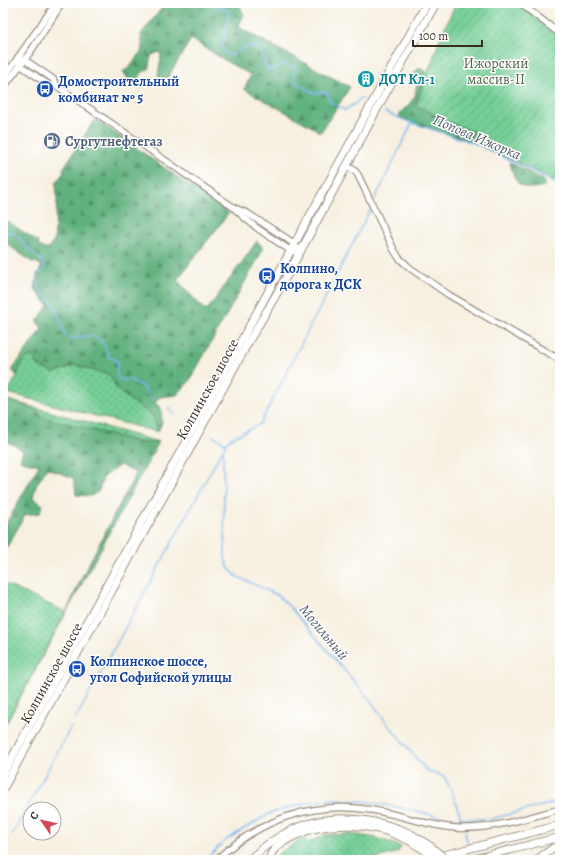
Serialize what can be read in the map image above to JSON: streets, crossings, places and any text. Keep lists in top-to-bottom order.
{
  "streets": {
    "main road": ["Колпинское шоссе"]
  },
  "water": ["Попова Ижорка", "Могильный"],
  "parks": ["Ижорский массив-II"],
  "places": {
    "building": ["ДОТ Кл-1"],
    "bus stop": ["Домостроительный комбинат № 5", "Колпино, дорога к ДСК", "Колпинское шоссе, угол Софийской улицы"],
    "fuel station": ["Сургутнефтегаз"]
  },
  "scale_bar": "100 m",
  "north": "top left"
}
